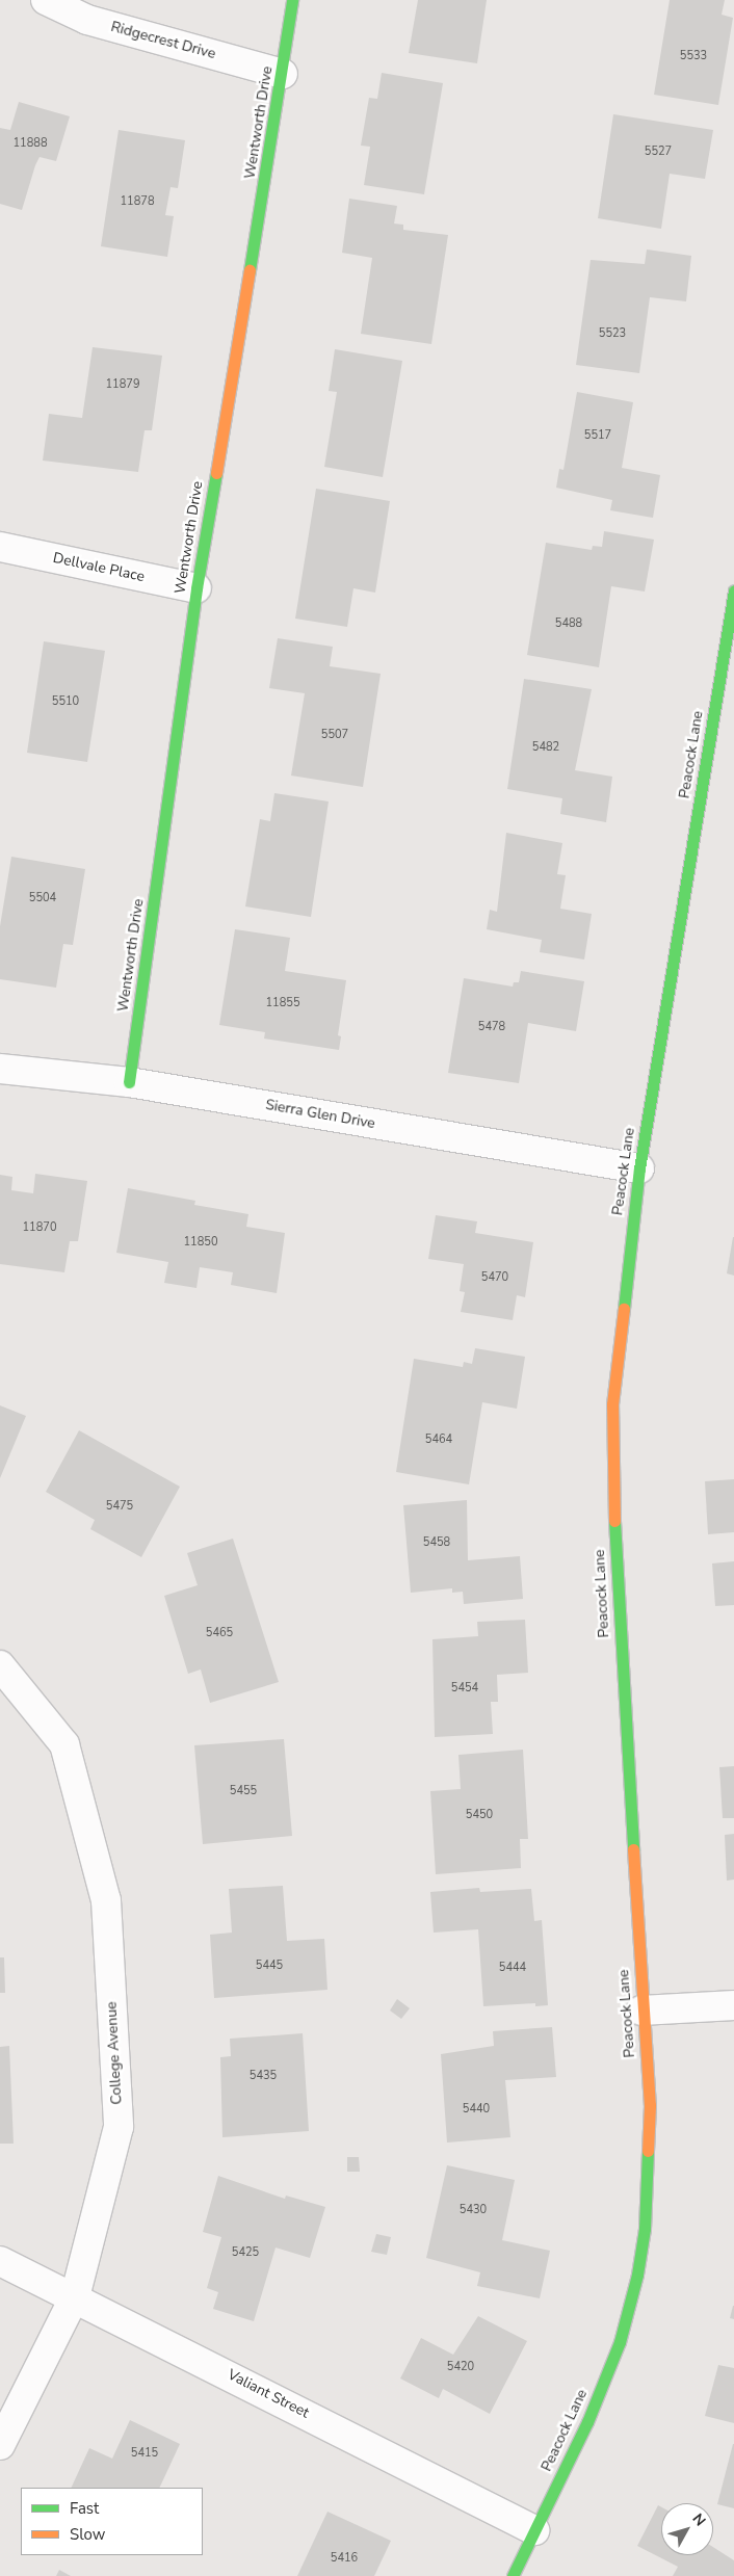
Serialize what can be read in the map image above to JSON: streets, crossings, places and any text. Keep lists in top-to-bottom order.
{
  "streets": {
    "street": [
      "Ridgecrest Drive",
      "Wentworth Drive",
      "Dellvale Place",
      "Peacock Lane",
      "Sierra Glen Drive",
      "College Avenue",
      "Valiant Street"
    ]
  },
  "crossings": [
    ["Ridgecrest Drive", "Wentworth Drive"],
    ["Wentworth Drive", "Dellvale Place"],
    ["Wentworth Drive", "Sierra Glen Drive"],
    ["Peacock Lane", "Sierra Glen Drive"],
    ["Peacock Lane", "Valiant Street"],
    ["College Avenue", "Valiant Street"]
  ],
  "house_numbers": [
    "5533",
    "11888",
    "5527",
    "11878",
    "5523",
    "11879",
    "5517",
    "5488",
    "5510",
    "5507",
    "5482",
    "5504",
    "11855",
    "5478",
    "11870",
    "11850",
    "5470",
    "5464",
    "5475",
    "5458",
    "5465",
    "5454",
    "5455",
    "5450",
    "5445",
    "5444",
    "5435",
    "5440",
    "5430",
    "5425",
    "5420",
    "5415",
    "5416"
  ],
  "legend": ["Fast", "Slow"],
  "north": "top right"
}
